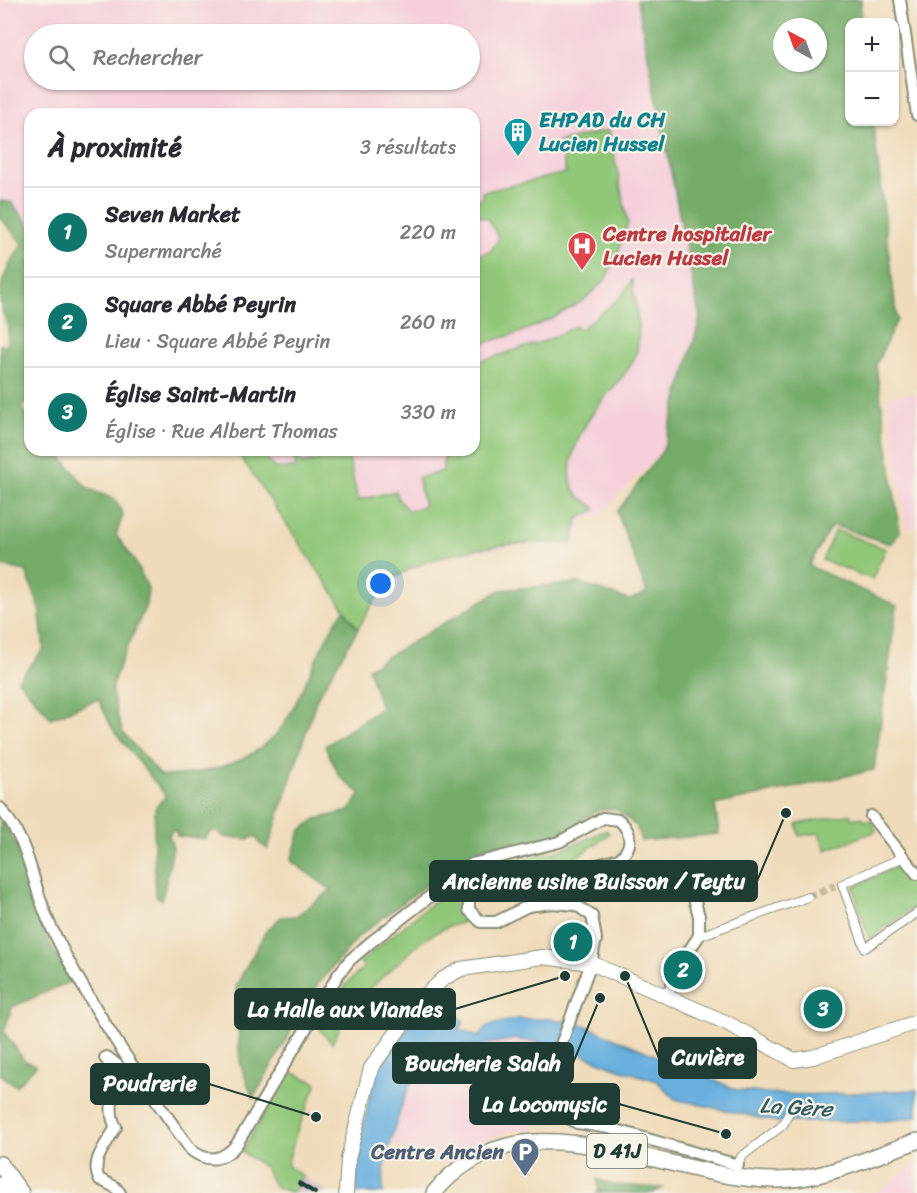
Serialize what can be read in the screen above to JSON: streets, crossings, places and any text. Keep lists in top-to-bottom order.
{
  "streets": {
    "main road": ["D 41J"]
  },
  "water": ["La Gère"],
  "places": {
    "building": ["EHPAD du CH Lucien Hussel"],
    "hospital": ["Centre hospitalier Lucien Hussel"],
    "other": [
      "Ancienne usine Buisson / Teytu",
      "La Halle aux Viandes",
      "Cuvière",
      "Boucherie Salah",
      "Poudrerie",
      "La Locomysic"
    ],
    "parking": ["Centre Ancien"]
  },
  "north": "top left",
  "page": {
    "map_buttons": ["+", "−"],
    "search": "Rechercher",
    "heading": ["À proximité", "3 résultats"],
    "list": [
      {
        "mark": "1",
        "name": "Seven Market",
        "note": "Supermarché",
        "value": "220 m"
      },
      {
        "mark": "2",
        "name": "Square Abbé Peyrin",
        "note": "Lieu · Square Abbé Peyrin",
        "value": "260 m"
      },
      {
        "mark": "3",
        "name": "Église Saint-Martin",
        "note": "Église · Rue Albert Thomas",
        "value": "330 m"
      }
    ],
    "pins": ["1", "2", "3"]
  }
}
